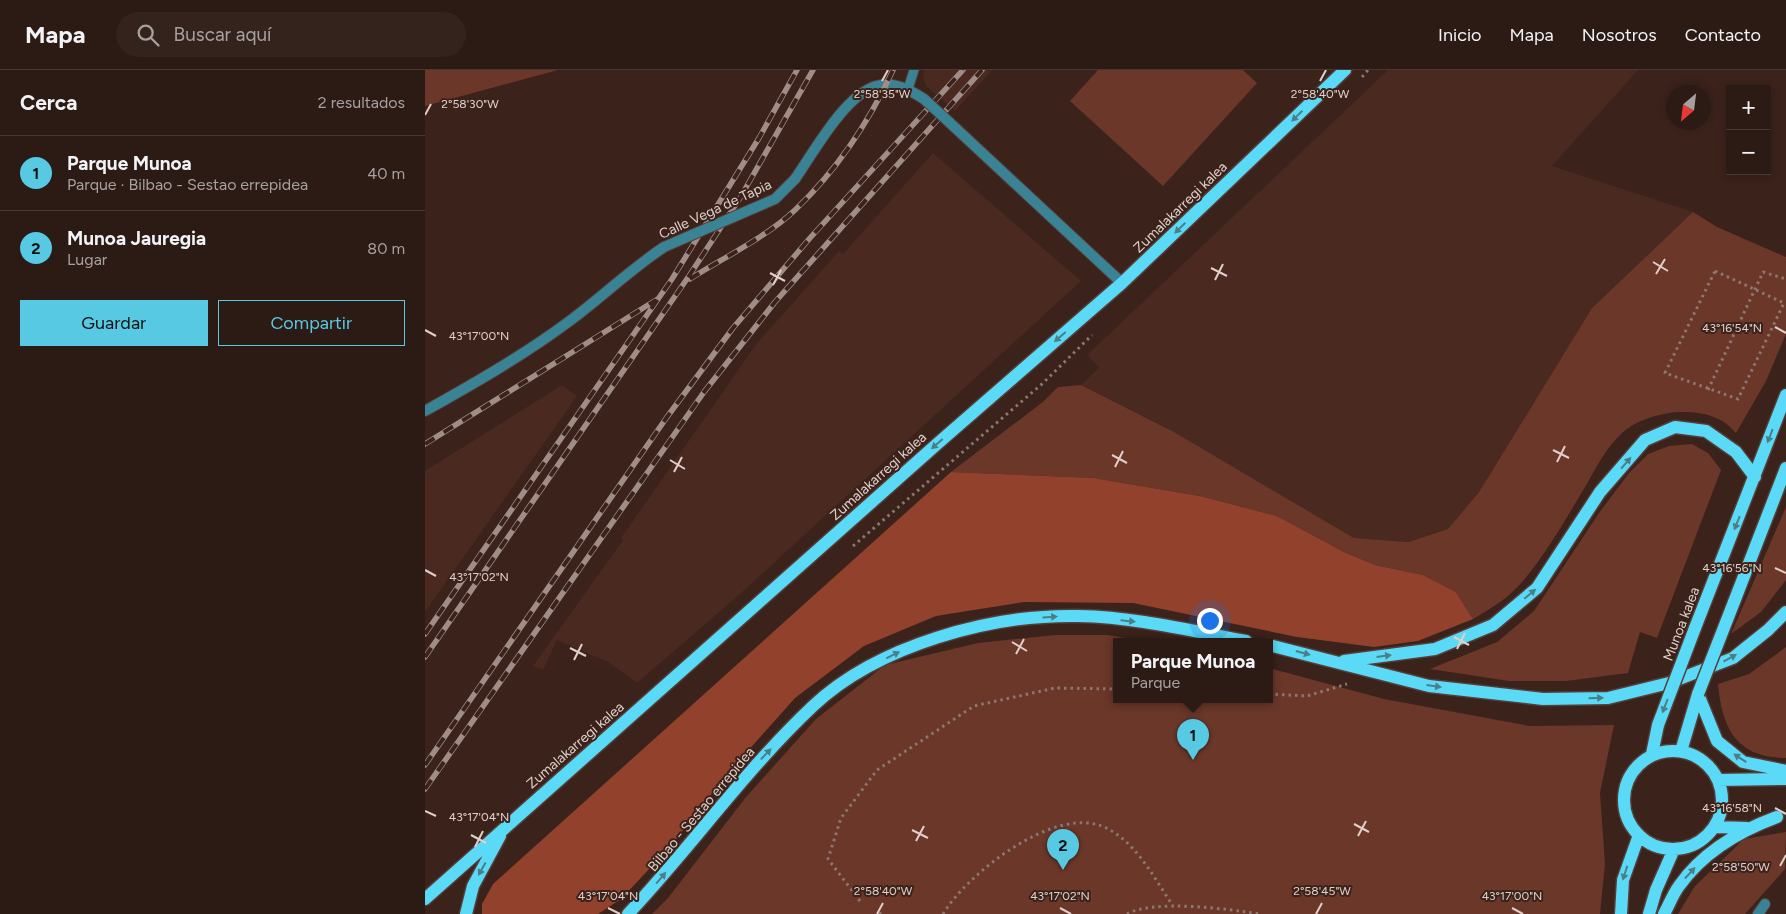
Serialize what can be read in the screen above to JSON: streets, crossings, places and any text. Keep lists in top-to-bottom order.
{
  "streets": {
    "main road": ["Zumalakarregi kalea", "Munoa kalea", "Bilbao - Sestao errepidea"],
    "street": ["Calle Vega de Tapia"]
  },
  "crossings": [
    ["Zumalakarregi kalea", "Calle Vega de Tapia"]
  ],
  "one_way": ["Zumalakarregi kalea", "Bilbao - Sestao errepidea"],
  "north": "bottom left",
  "page": {
    "header": "Mapa",
    "search": "Buscar aquí",
    "nav": [
      "Inicio",
      "Mapa",
      "Nosotros",
      "Contacto"
    ],
    "heading": ["Cerca", "2 resultados"],
    "map_buttons": ["+", "−"],
    "list": [
      {
        "mark": "1",
        "name": "Parque Munoa",
        "note": "Parque · Bilbao - Sestao errepidea",
        "value": "40 m"
      },
      {
        "mark": "2",
        "name": "Munoa Jauregia",
        "note": "Lugar",
        "value": "80 m"
      }
    ],
    "buttons": ["Guardar", "Compartir"],
    "popup": ["Parque Munoa", "Parque"],
    "pins": ["1", "2"]
  },
  "coordinates": [
    "2°58'35\"W",
    "2°58'40\"W",
    "2°58'30\"W",
    "43°16'54\"N",
    "43°17'00\"N",
    "43°16'56\"N",
    "43°17'02\"N",
    "43°16'58\"N",
    "43°17'04\"N",
    "2°58'50\"W",
    "2°58'45\"W"
  ]
}
